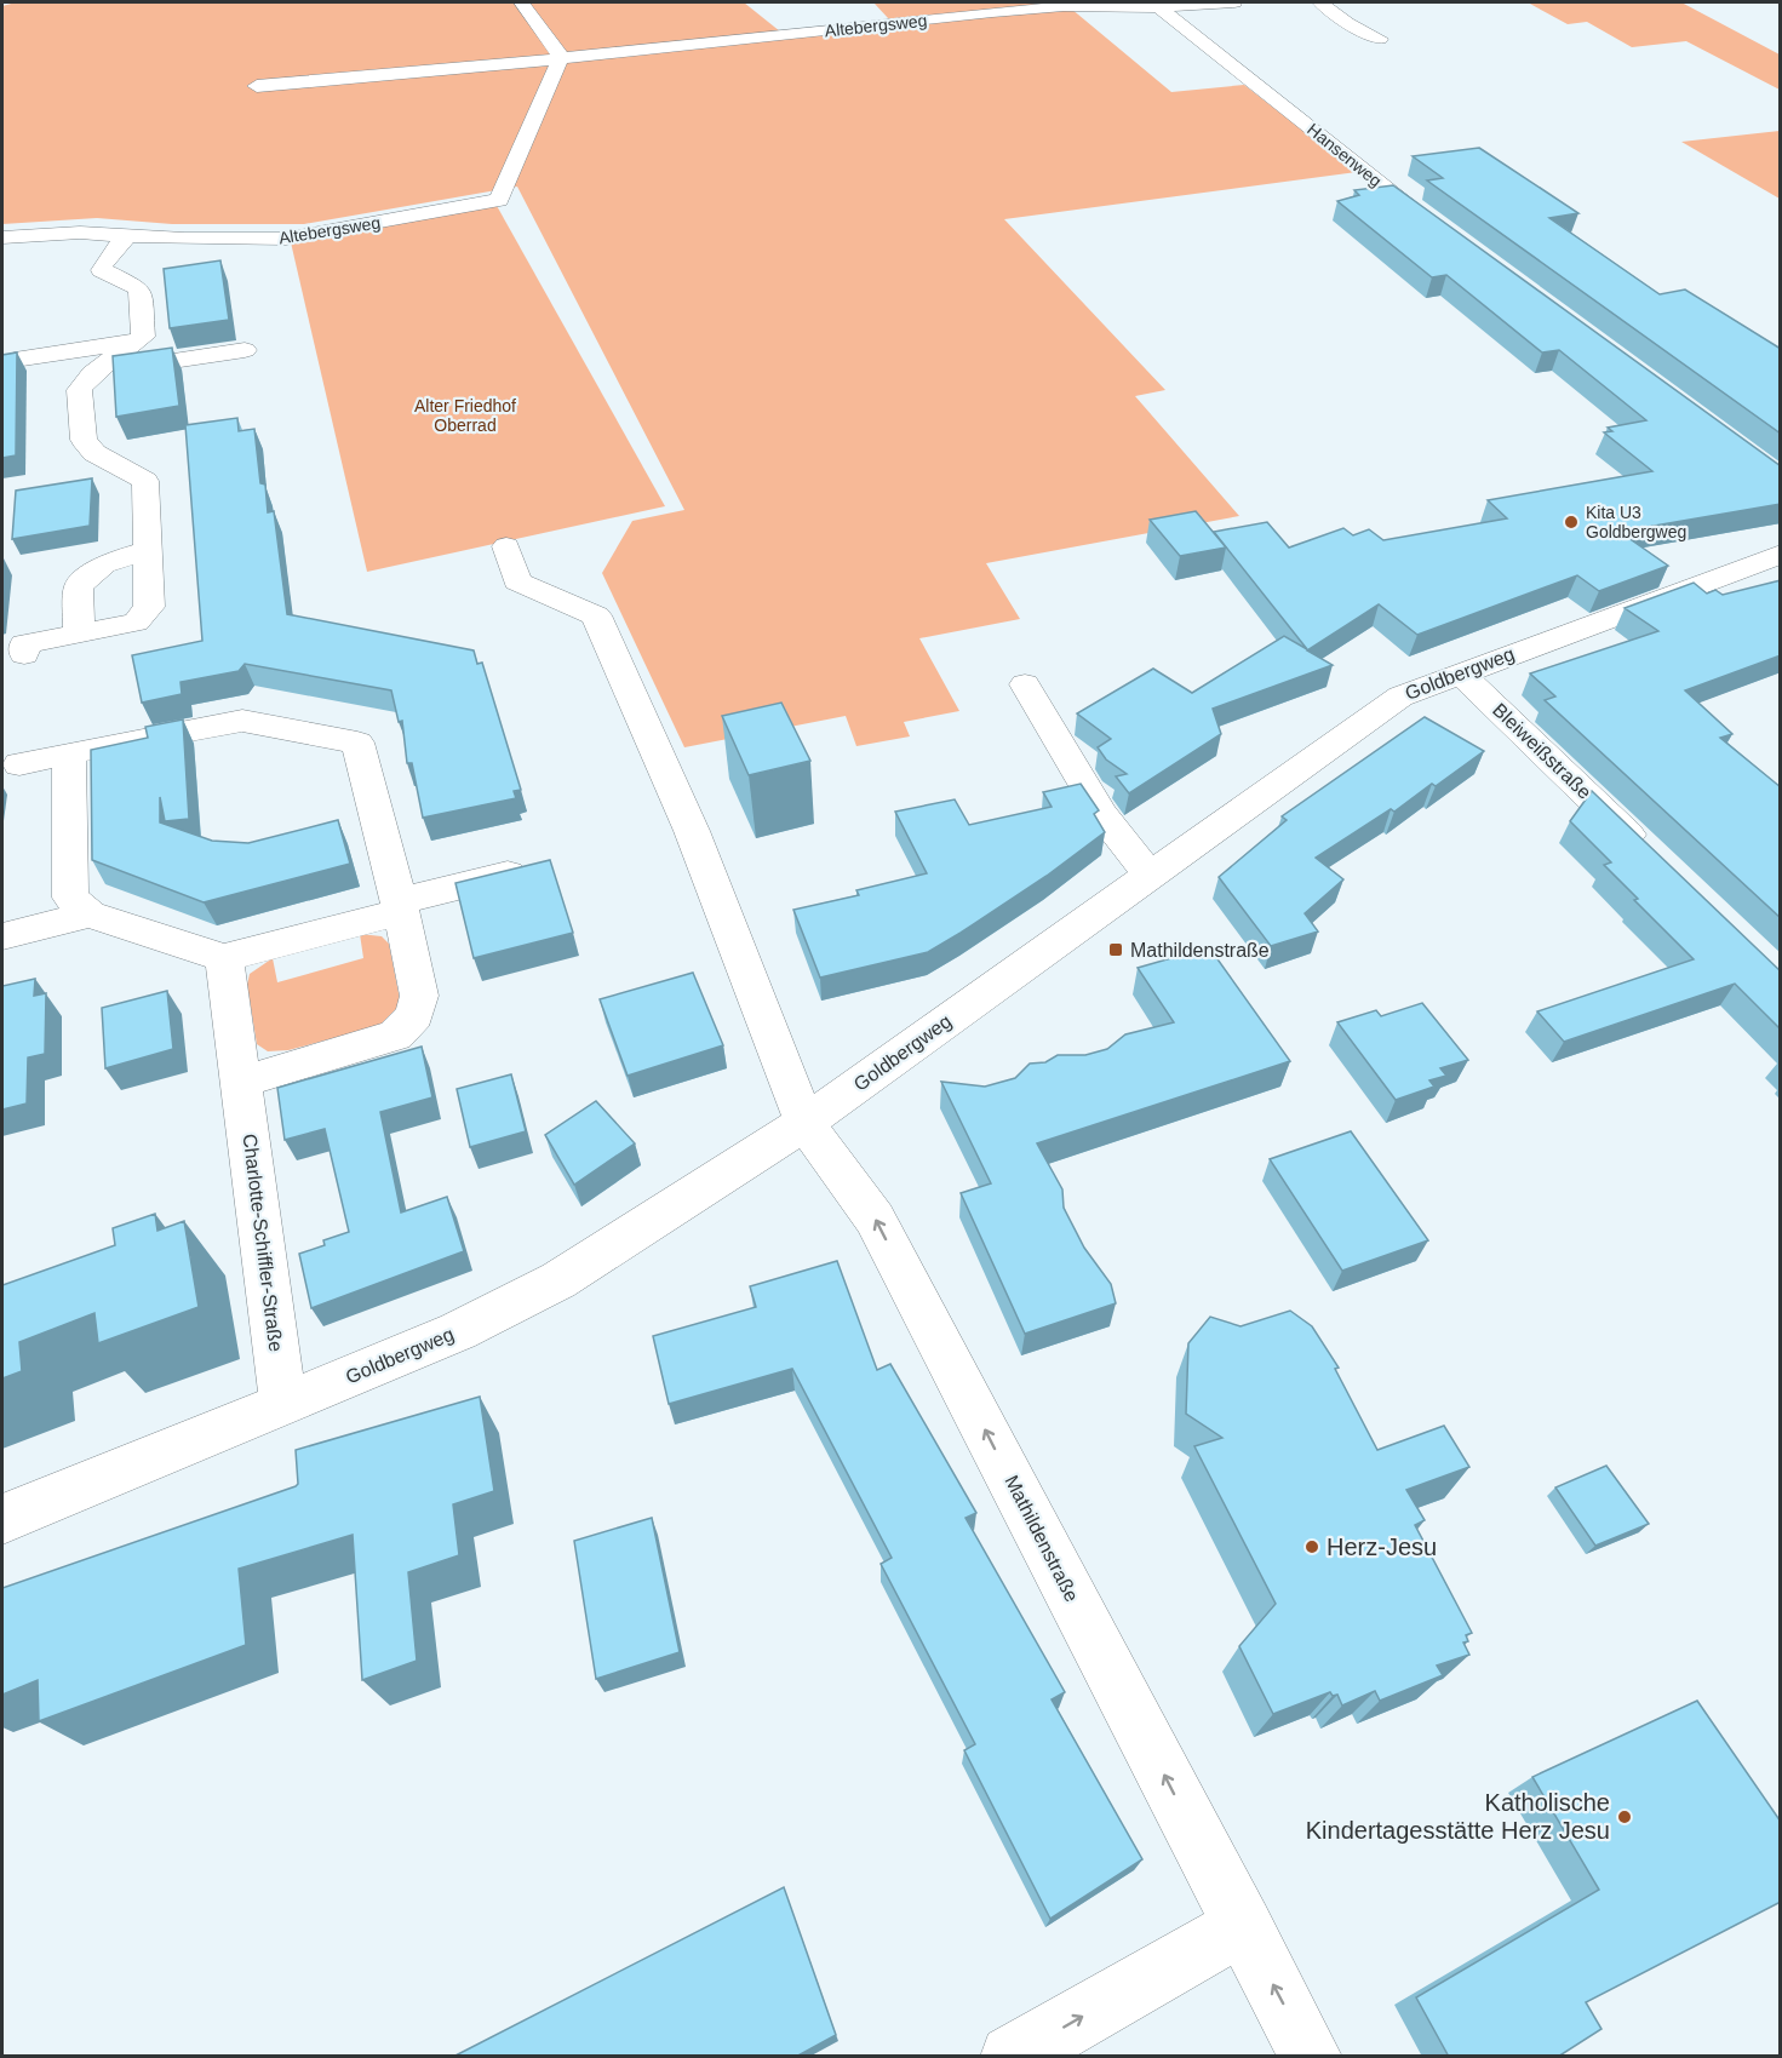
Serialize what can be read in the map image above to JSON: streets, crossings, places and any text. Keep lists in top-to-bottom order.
{
  "streets": {
    "street": [
      "Altebergsweg",
      "Hansenweg",
      "Goldbergweg",
      "Bleiweißstraße",
      "Charlotte-Schiffler-Straße",
      "Mathildenstraße"
    ]
  },
  "crossings": [
    ["Altebergsweg", "Hansenweg"],
    ["Goldbergweg", "Bleiweißstraße"],
    ["Goldbergweg", "Charlotte-Schiffler-Straße"],
    ["Goldbergweg", "Mathildenstraße"]
  ],
  "one_way": ["Mathildenstraße"],
  "parks": ["Alter Friedhof Oberrad"],
  "places": {
    "other": ["Kita U3 Goldbergweg", "Herz-Jesu", "Katholische Kindertagesstätte Herz Jesu"],
    "transit": ["Mathildenstraße"]
  }
}
